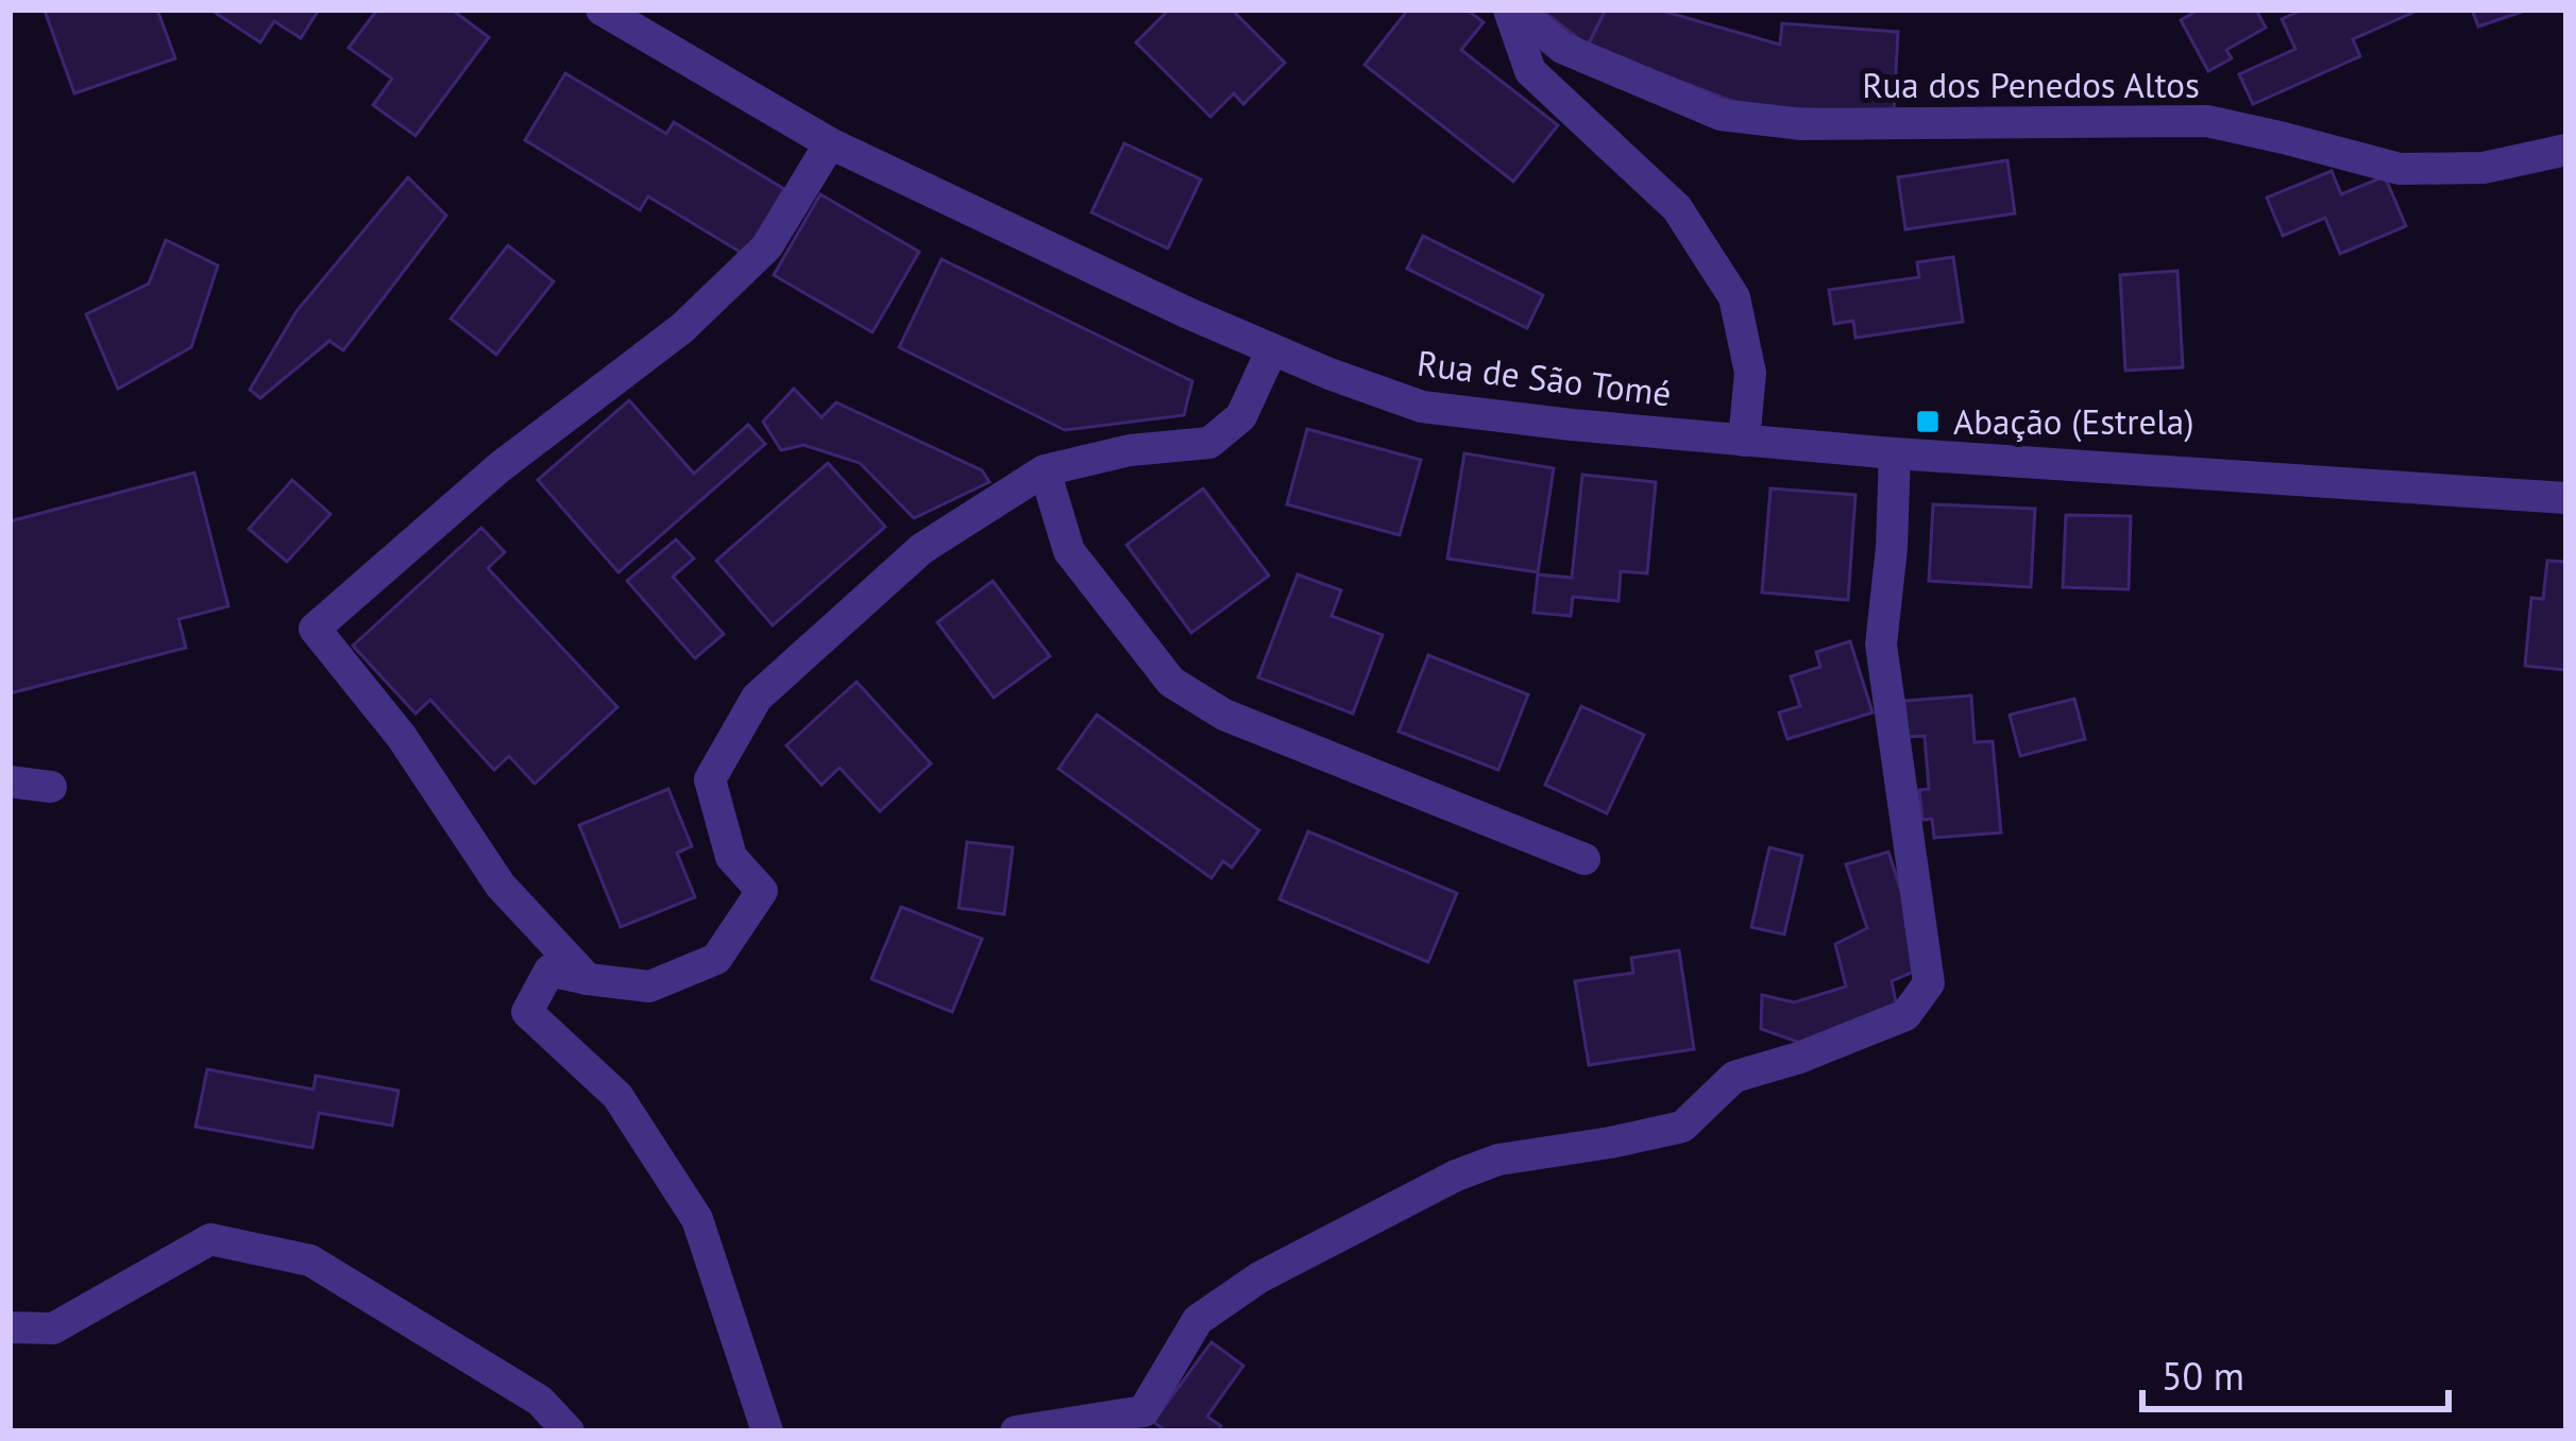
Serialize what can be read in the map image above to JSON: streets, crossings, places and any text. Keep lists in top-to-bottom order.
{
  "streets": {
    "street": ["Rua dos Penedos Altos", "Rua de São Tomé"]
  },
  "places": {
    "transit": ["Abação (Estrela)"]
  },
  "scale_bar": "50 m"
}
